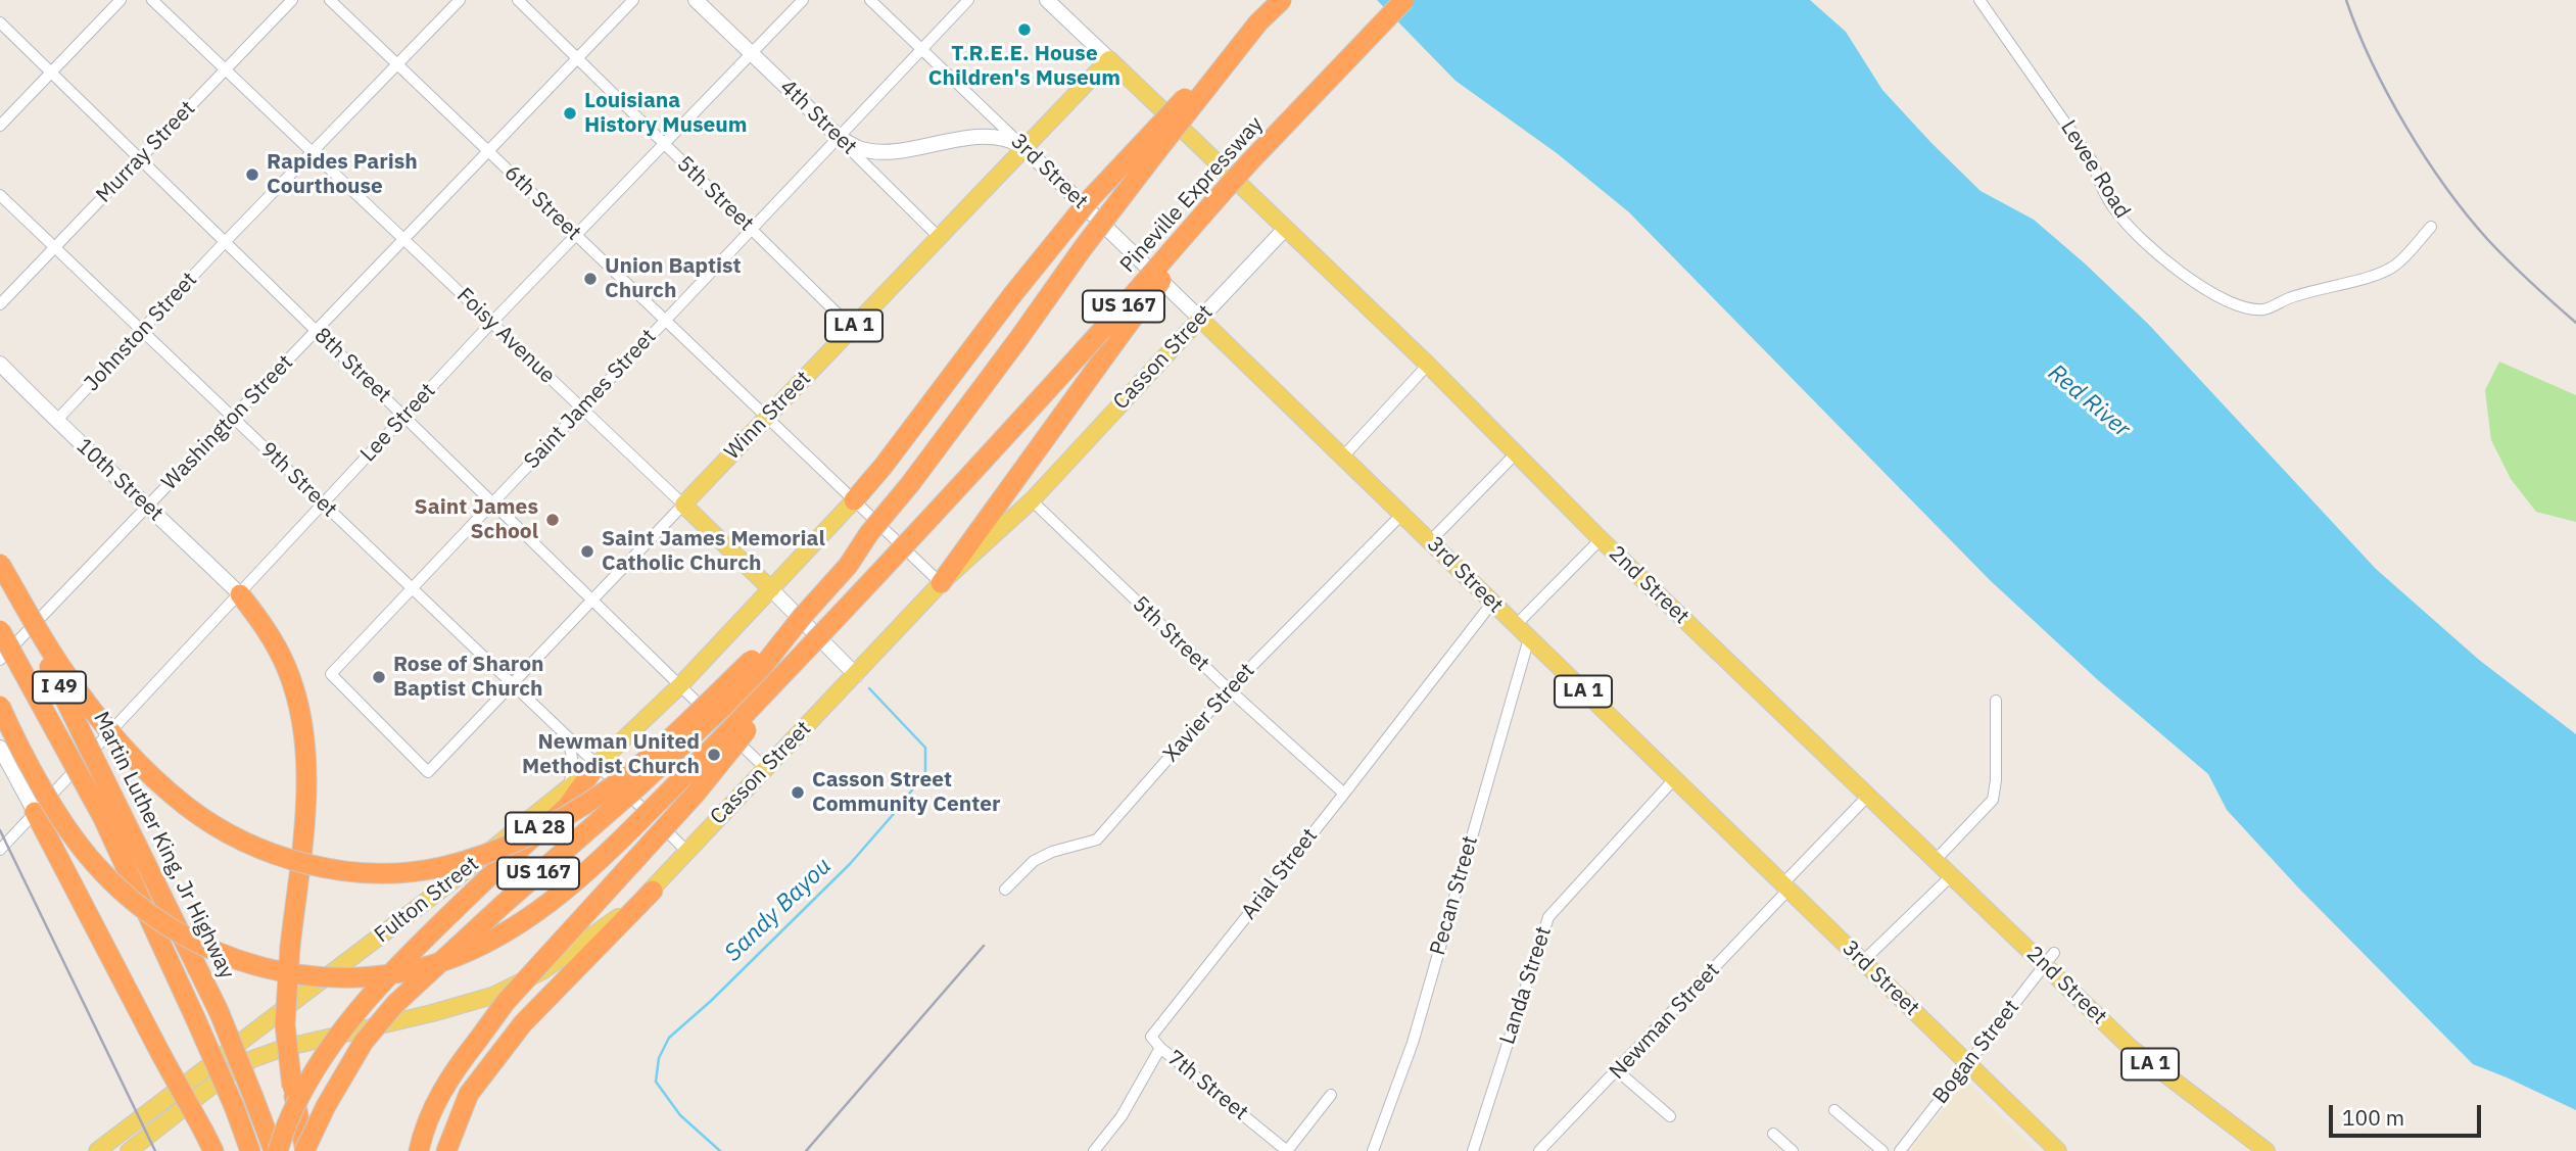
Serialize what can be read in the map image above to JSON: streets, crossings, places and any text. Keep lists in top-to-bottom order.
{
  "streets": {
    "highway": [
      "Pineville Expressway",
      "US 167",
      "I 49",
      "LA 28",
      "Martin Luther King, Jr Highway"
    ],
    "main road": [
      "4th Street",
      "3rd Street",
      "LA 1",
      "Foisy Avenue",
      "Casson Street",
      "Winn Street",
      "10th Street",
      "2nd Street",
      "Fulton Street"
    ],
    "street": [
      "Murray Street",
      "Levee Road",
      "5th Street",
      "6th Street",
      "Johnston Street",
      "8th Street",
      "Saint James Street",
      "Washington Street",
      "Lee Street",
      "9th Street",
      "Xavier Street",
      "Arial Street",
      "Pecan Street",
      "Landa Street",
      "Newman Street",
      "Bogan Street",
      "7th Street"
    ]
  },
  "crossings": [
    ["4th Street", "Saint James Street"],
    ["4th Street", "Winn Street"],
    ["4th Street", "Lee Street"],
    ["Murray Street", "Foisy Avenue"],
    ["Murray Street", "8th Street"],
    ["Murray Street", "9th Street"],
    ["3rd Street", "Casson Street"],
    ["3rd Street", "Saint James Street"],
    ["3rd Street", "Winn Street"],
    ["3rd Street", "Xavier Street"],
    ["3rd Street", "Arial Street"],
    ["3rd Street", "Pecan Street"],
    ["3rd Street", "Landa Street"],
    ["3rd Street", "Newman Street"],
    ["3rd Street", "Bogan Street"],
    ["5th Street", "Casson Street"],
    ["5th Street", "Saint James Street"],
    ["5th Street", "Winn Street"],
    ["5th Street", "Washington Street"],
    ["5th Street", "Lee Street"],
    ["5th Street", "Xavier Street"],
    ["5th Street", "Arial Street"],
    ["Pineville Expressway", "US 167"],
    ["Pineville Expressway", "LA 28"],
    ["6th Street", "Casson Street"],
    ["6th Street", "Saint James Street"],
    ["6th Street", "Winn Street"],
    ["6th Street", "Washington Street"],
    ["6th Street", "Lee Street"],
    ["6th Street", "Fulton Street"],
    ["US 167", "LA 28"],
    ["Johnston Street", "Foisy Avenue"],
    ["Johnston Street", "8th Street"],
    ["Johnston Street", "10th Street"],
    ["Johnston Street", "9th Street"],
    ["Foisy Avenue", "Casson Street"],
    ["Foisy Avenue", "Saint James Street"],
    ["Foisy Avenue", "Winn Street"],
    ["Foisy Avenue", "Washington Street"],
    ["Foisy Avenue", "Lee Street"],
    ["Foisy Avenue", "Fulton Street"],
    ["Casson Street", "8th Street"],
    ["Casson Street", "9th Street"],
    ["Casson Street", "2nd Street"],
    ["8th Street", "Saint James Street"],
    ["8th Street", "Winn Street"],
    ["8th Street", "Washington Street"],
    ["8th Street", "Lee Street"],
    ["8th Street", "Fulton Street"],
    ["Saint James Street", "Winn Street"],
    ["Saint James Street", "9th Street"],
    ["Winn Street", "9th Street"],
    ["Winn Street", "2nd Street"],
    ["Washington Street", "10th Street"],
    ["Washington Street", "9th Street"],
    ["Lee Street", "10th Street"],
    ["Lee Street", "9th Street"],
    ["9th Street", "Fulton Street"],
    ["2nd Street", "Newman Street"],
    ["2nd Street", "Bogan Street"],
    ["LA 28", "Martin Luther King, Jr Highway"],
    ["Arial Street", "7th Street"]
  ],
  "water": ["Red River", "Sandy Bayou"],
  "places": [
    "T.R.E.E. House Children's Museum",
    "Louisiana History Museum",
    "Rapides Parish Courthouse",
    "Union Baptist Church",
    "Saint James School",
    "Saint James Memorial Catholic Church",
    "Rose of Sharon Baptist Church",
    "Newman United Methodist Church",
    "Casson Street Community Center"
  ],
  "scale_bar": "100 m"
}
